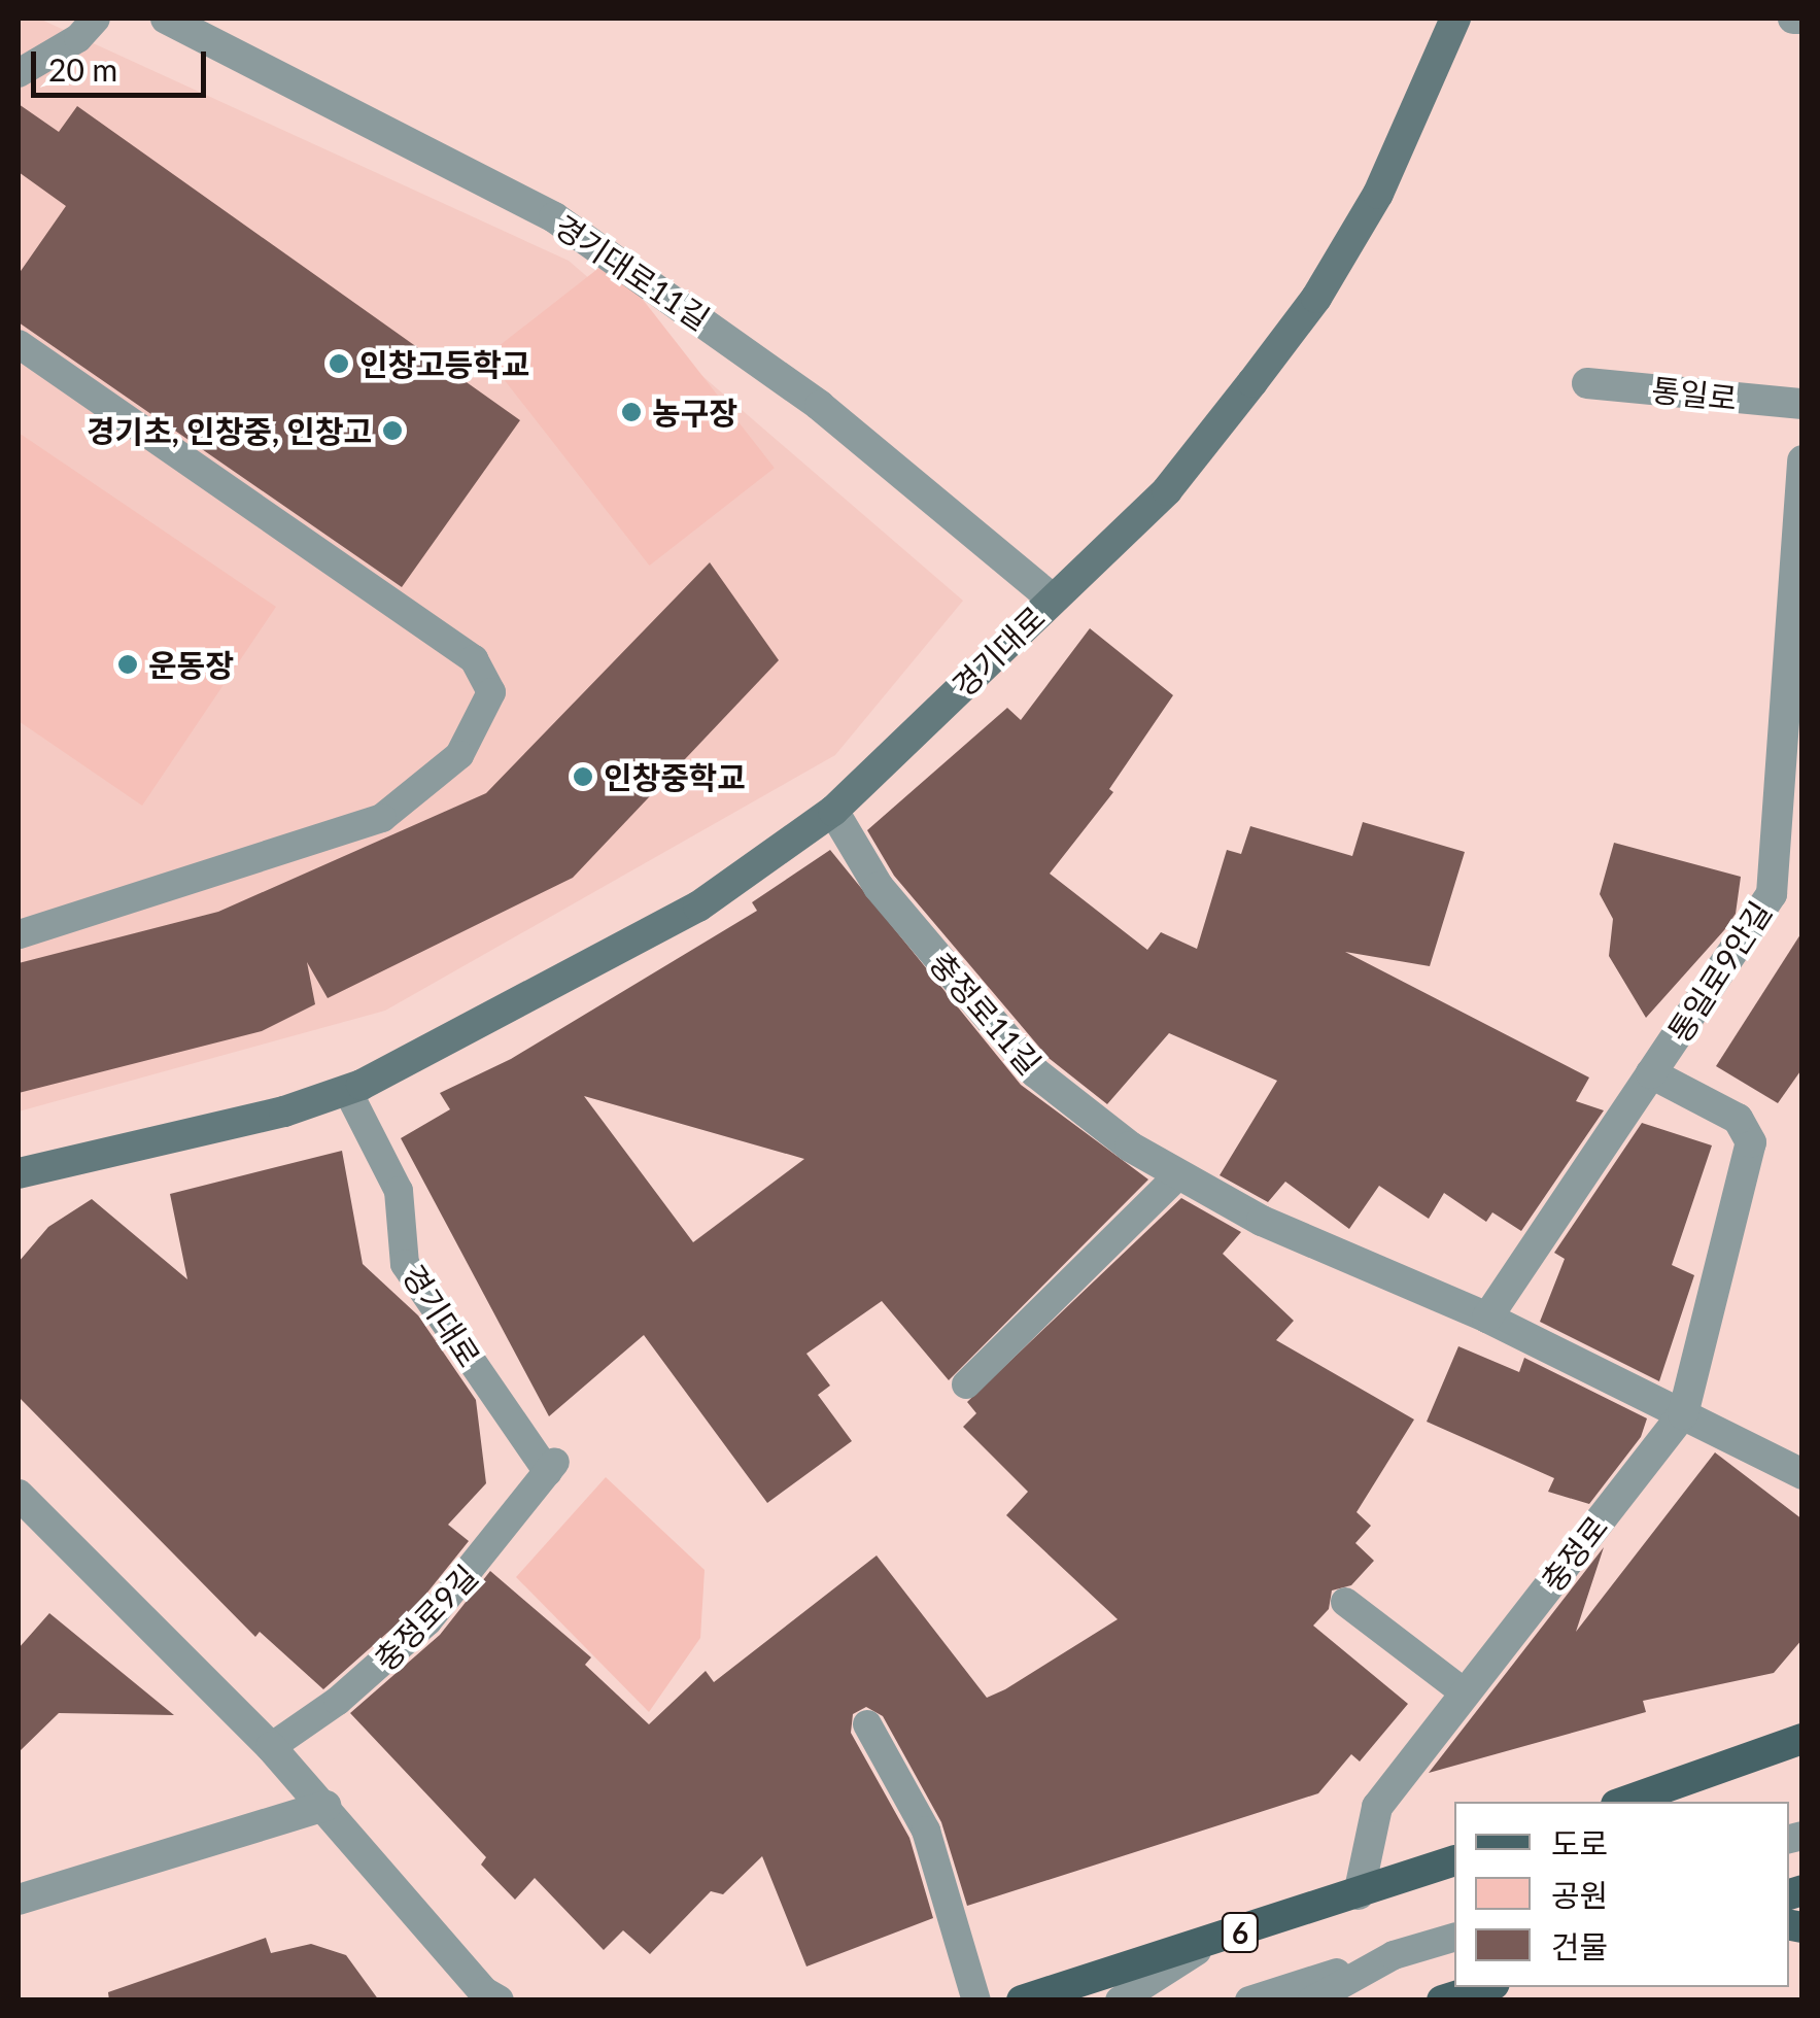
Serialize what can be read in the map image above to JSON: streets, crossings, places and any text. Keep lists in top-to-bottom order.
{
  "streets": {
    "main road": ["경기대로", "6"],
    "street": [
      "경기대로11길",
      "통일로",
      "통일로9안길",
      "충정로11길",
      "충정로"
    ],
    "lane": ["충정로9길"]
  },
  "crossings": [
    ["경기대로11길", "경기대로"],
    ["경기대로", "충정로11길"],
    ["경기대로", "충정로9길"],
    ["통일로9안길", "충정로11길"],
    ["통일로9안길", "충정로"],
    ["충정로11길", "충정로"],
    ["충정로", "6"]
  ],
  "places": [
    "인창고등학교",
    "농구장",
    "경기초, 인창중, 인창고",
    "운동장",
    "인창중학교"
  ],
  "legend": ["도로", "공원", "건물"],
  "scale_bar": "20 m"
}
